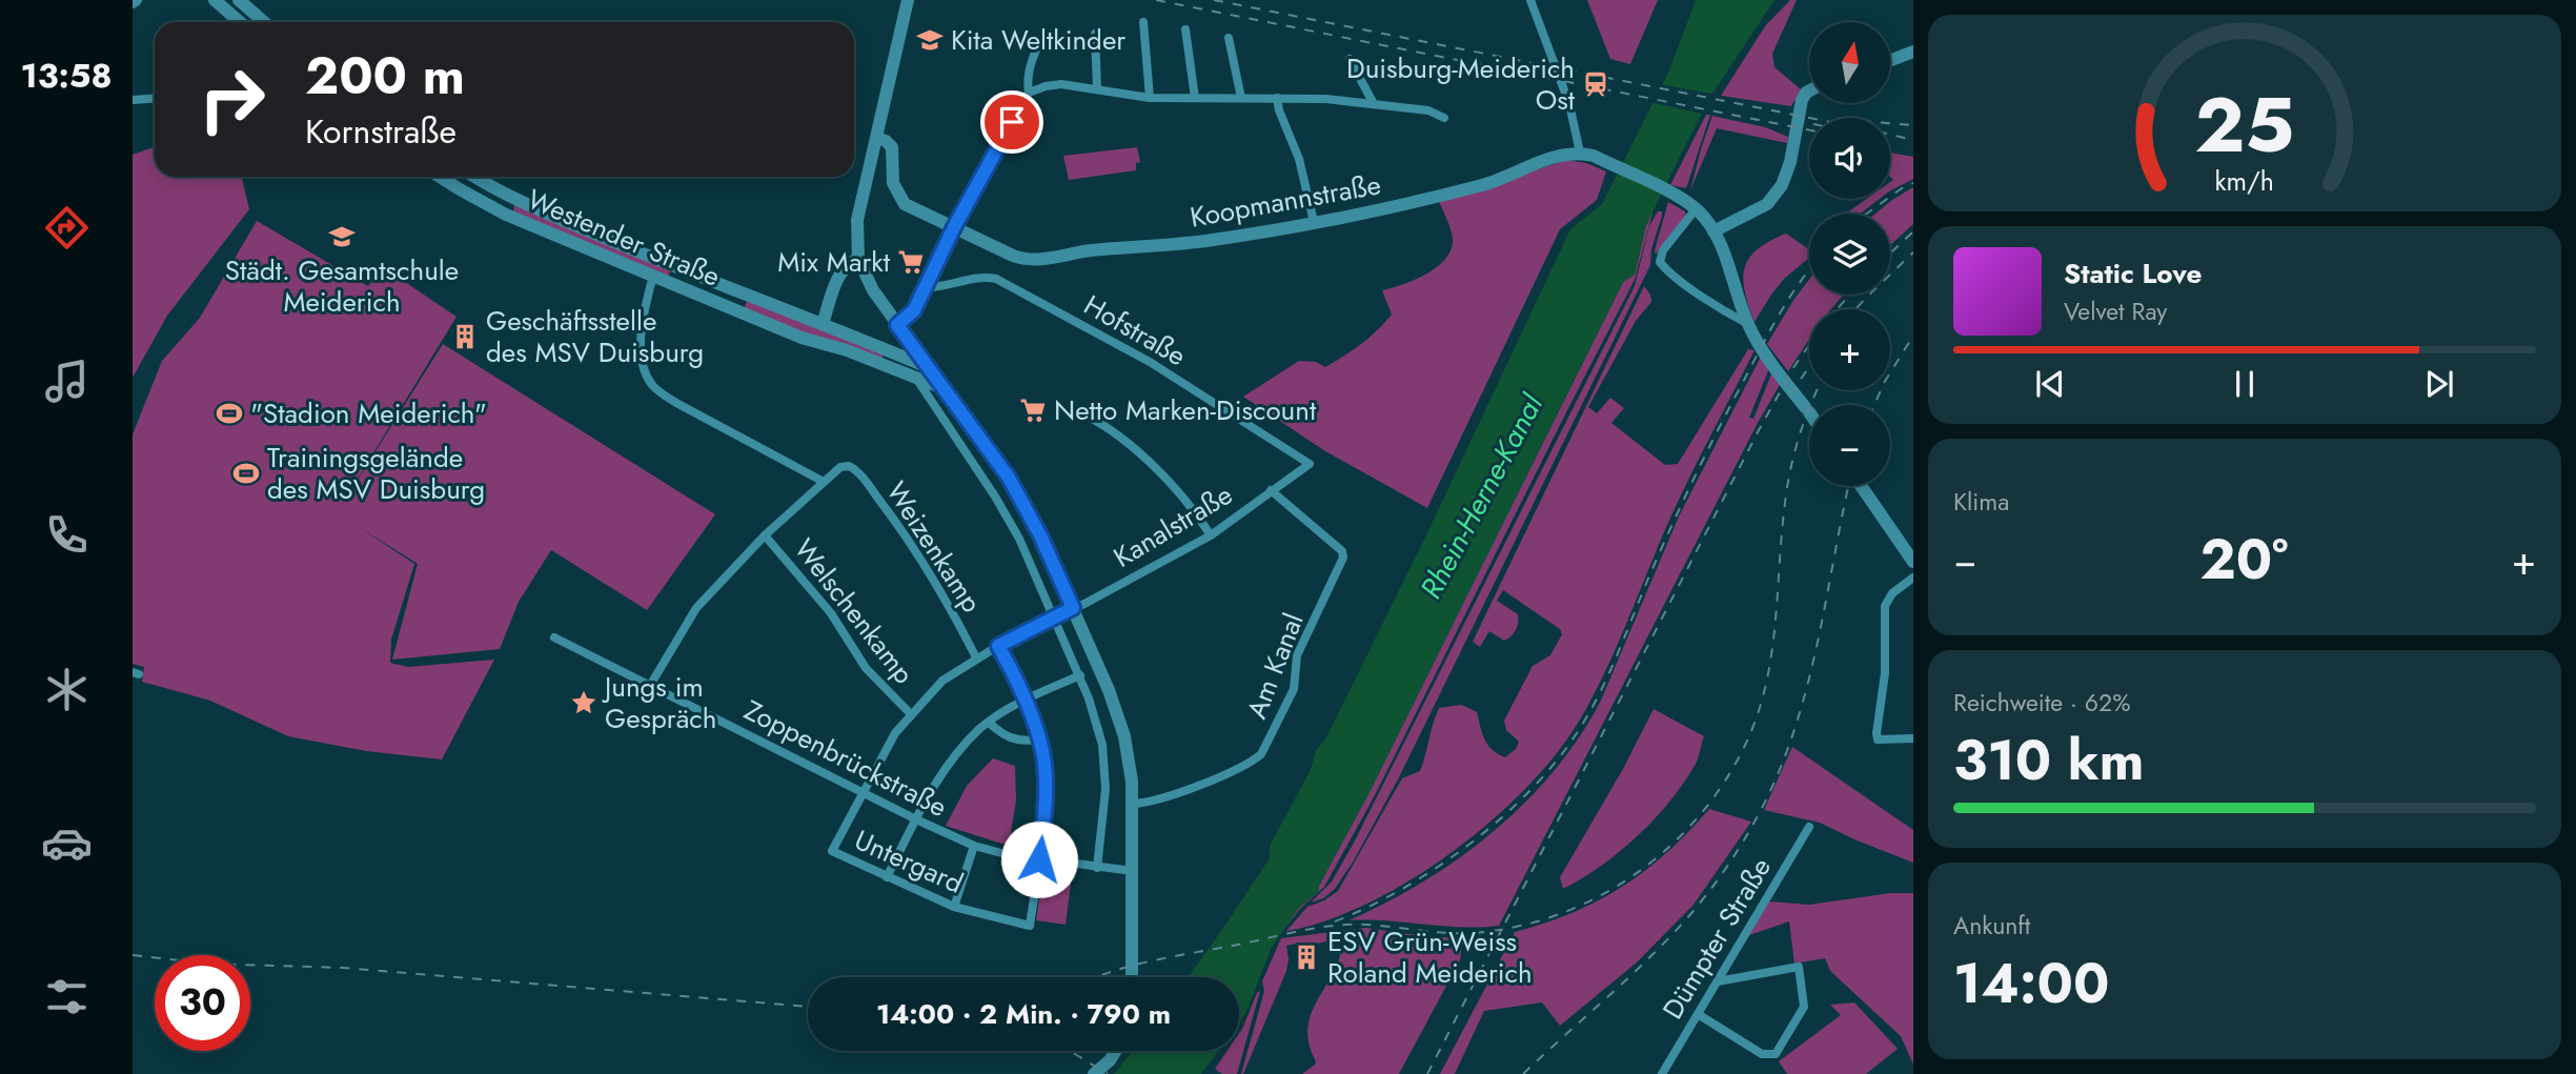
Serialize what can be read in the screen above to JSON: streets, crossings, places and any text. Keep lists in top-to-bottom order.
{
  "streets": {
    "main road": ["Koopmannstraße", "Westender Straße"],
    "street": [
      "Hofstraße",
      "Kanalstraße",
      "Weizenkamp",
      "Welschenkamp",
      "Am Kanal",
      "Zoppenbrückstraße",
      "Untergard",
      "Dümpter Straße"
    ]
  },
  "crossings": [
    ["Hofstraße", "Kanalstraße"],
    ["Kanalstraße", "Weizenkamp"],
    ["Kanalstraße", "Welschenkamp"],
    ["Kanalstraße", "Am Kanal"],
    ["Kanalstraße", "Zoppenbrückstraße"],
    ["Kanalstraße", "Untergard"],
    ["Zoppenbrückstraße", "Untergard"]
  ],
  "water": ["Rhein-Herne-Kanal"],
  "places": {
    "school or university": ["Kita Weltkinder", "Städt. Gesamtschule Meiderich"],
    "station": ["Duisburg-Meiderich Ost"],
    "supermarket": ["Mix Markt", "Netto Marken-Discount"],
    "building": ["Geschäftsstelle des MSV Duisburg", "ESV Grün-Weiss Roland Meiderich"],
    "sports": ["\"Stadion Meiderich\"", "Trainingsgelände des MSV Duisburg"],
    "place": ["Jungs im Gespräch"]
  },
  "north": "top",
  "page": {
    "tabs": "13:58",
    "map_buttons": ["+", "−"],
    "turn": ["200 m", "Kornstraße"],
    "song": ["Static Love", "Velvet Ray"],
    "tile": [
      "Klima",
      ["Reichweite · 62%", "310 km"],
      ["Ankunft", "14:00"]
    ],
    "heat": ["−", "20°", "+"],
    "limit": "30",
    "trip": "14:00 · 2 Min. · 790 m",
    "gauge": ["25", "km/h"]
  }
}
